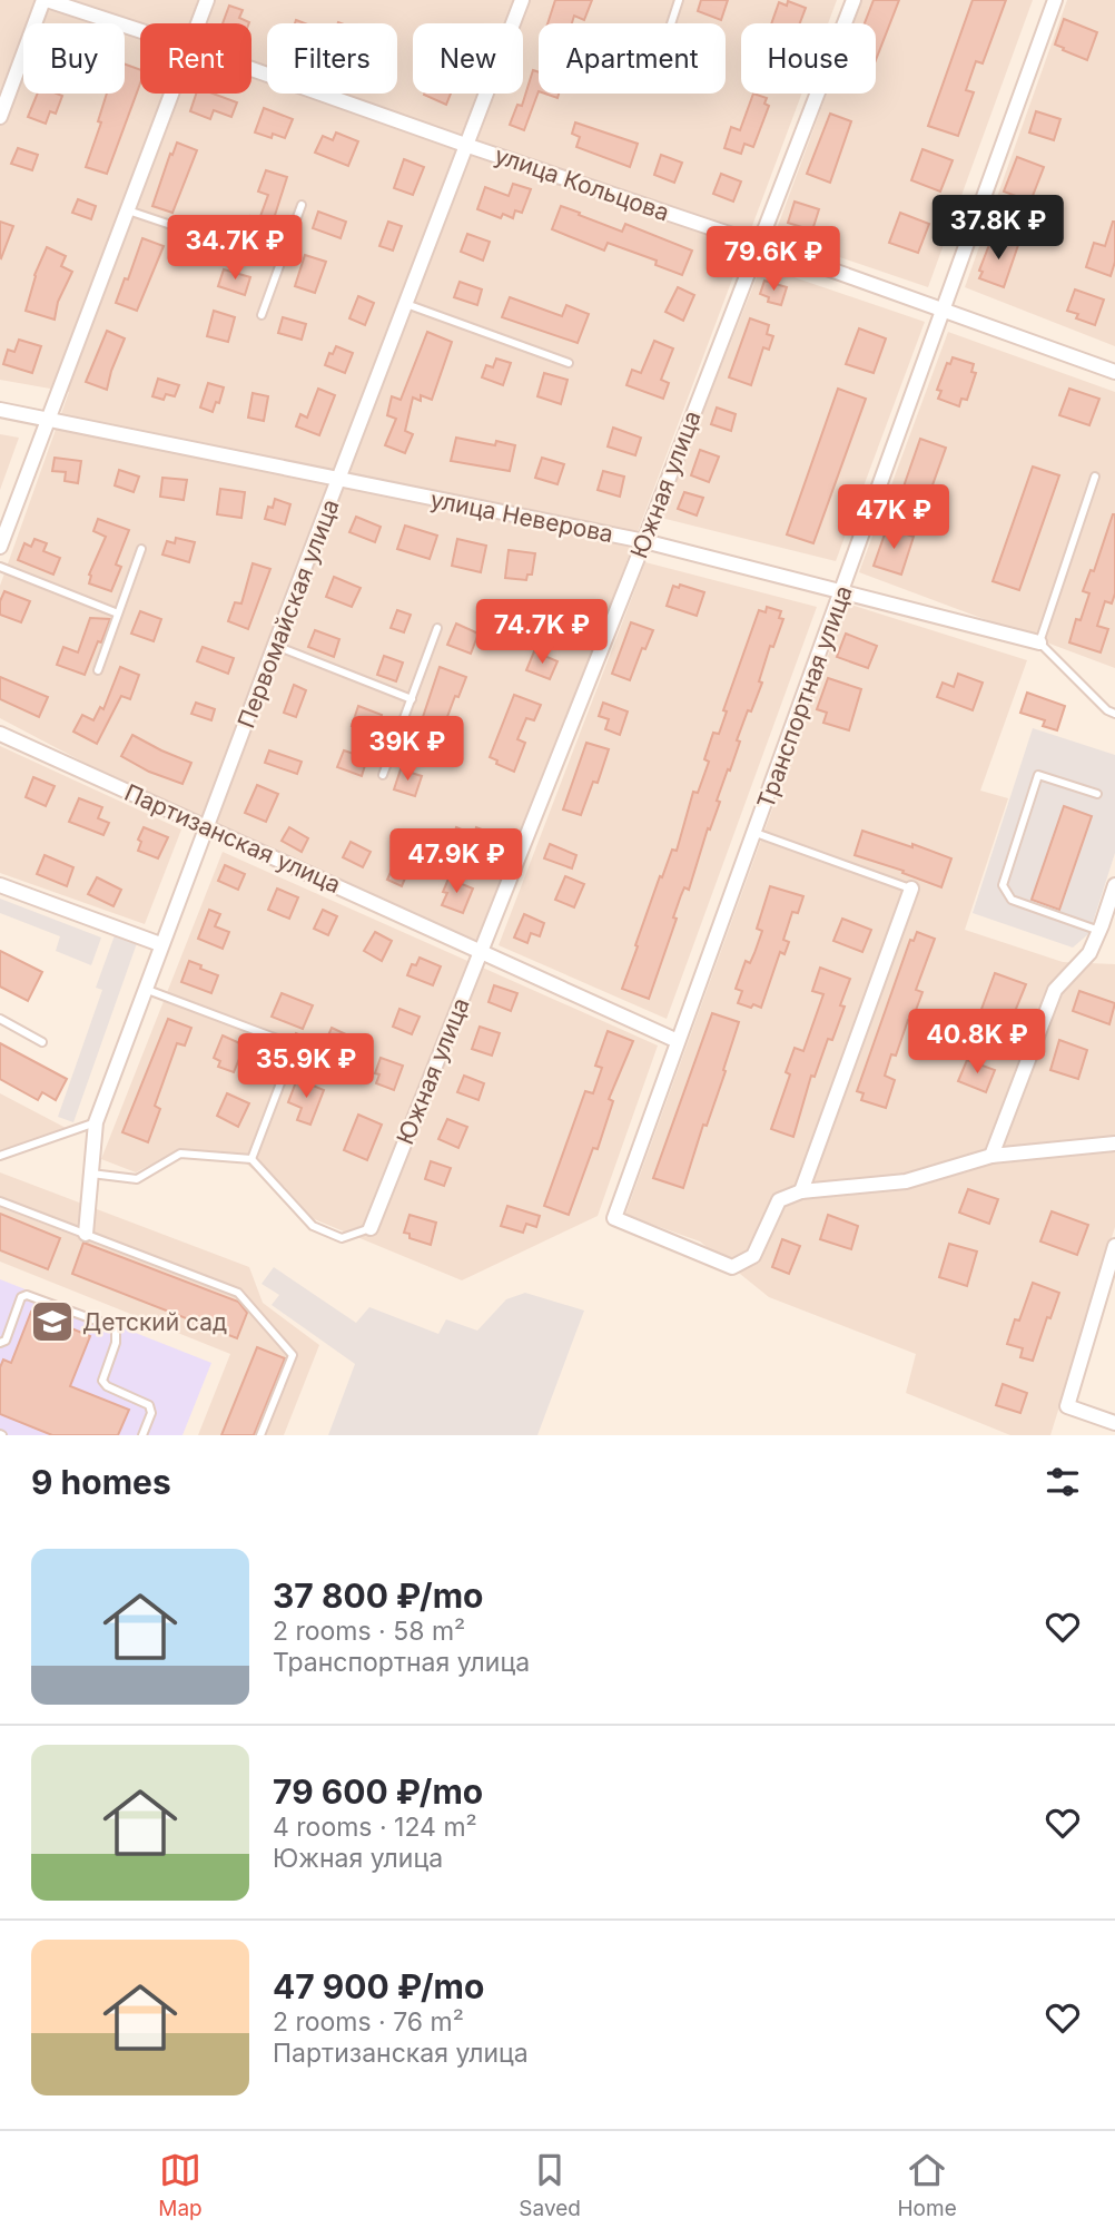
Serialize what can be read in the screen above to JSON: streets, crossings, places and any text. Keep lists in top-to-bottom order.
{
  "streets": {
    "street": [
      "улица Кольцова",
      "Южная улица",
      "улица Неверова",
      "Первомайская улица",
      "Транспортная улица",
      "Партизанская улица"
    ]
  },
  "crossings": [
    ["улица Кольцова", "Южная улица"],
    ["улица Кольцова", "Первомайская улица"],
    ["улица Кольцова", "Транспортная улица"],
    ["Южная улица", "улица Неверова"],
    ["Южная улица", "Партизанская улица"],
    ["улица Неверова", "Первомайская улица"],
    ["улица Неверова", "Транспортная улица"],
    ["Первомайская улица", "Партизанская улица"],
    ["Транспортная улица", "Партизанская улица"]
  ],
  "places": {
    "school or university": ["Детский сад"]
  },
  "page": {
    "chip": [
      "Buy",
      "Rent",
      "Filters",
      "New",
      "Apartment",
      "House"
    ],
    "price": [
      "37.8K ₽",
      "34.7K ₽",
      "79.6K ₽",
      "47K ₽",
      "74.7K ₽",
      "39K ₽",
      "47.9K ₽",
      "40.8K ₽",
      "35.9K ₽"
    ],
    "heading": "9 homes",
    "list": [
      {
        "name": "37 800 ₽/mo",
        "note": "2 rooms · 58 m² · Транспортная улица"
      },
      {
        "name": "79 600 ₽/mo",
        "note": "4 rooms · 124 m² · Южная улица"
      },
      {
        "name": "47 900 ₽/mo",
        "note": "2 rooms · 76 m² · Партизанская улица"
      }
    ],
    "tabs": ["Map", "Saved", "Home"]
  }
}
